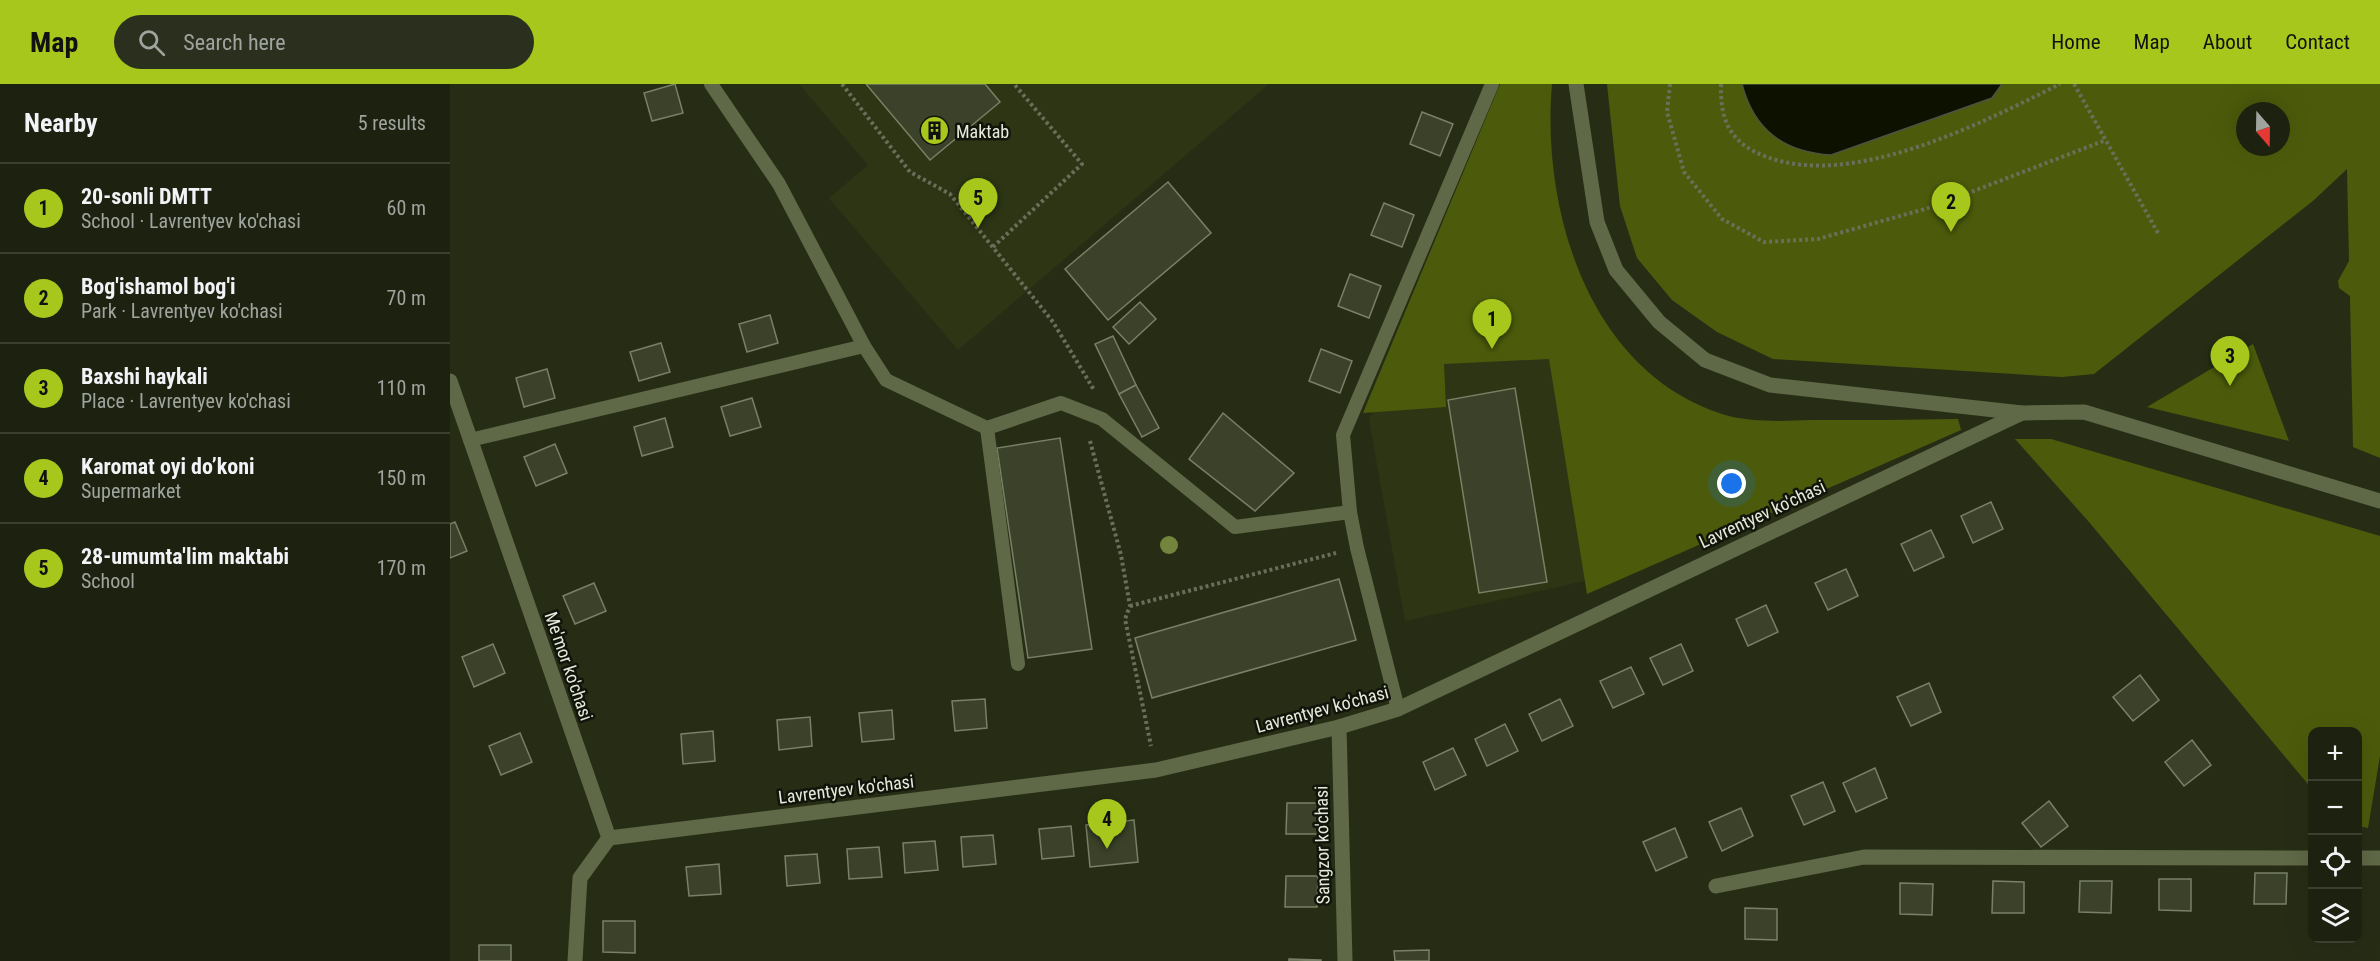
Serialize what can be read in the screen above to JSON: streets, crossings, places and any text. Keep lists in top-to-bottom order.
{
  "streets": {
    "street": ["Lavrentyev ko'chasi", "Me'mor ko'chasi", "Sangzor ko'chasi"]
  },
  "crossings": [
    ["Lavrentyev ko'chasi", "Me'mor ko'chasi"],
    ["Lavrentyev ko'chasi", "Sangzor ko'chasi"]
  ],
  "places": {
    "building": ["Maktab"]
  },
  "north": "bottom",
  "page": {
    "header": "Map",
    "search": "Search here",
    "nav": [
      "Home",
      "Map",
      "About",
      "Contact"
    ],
    "heading": ["Nearby", "5 results"],
    "list": [
      {
        "mark": "1",
        "name": "20-sonli DMTT",
        "note": "School · Lavrentyev ko'chasi",
        "value": "60 m"
      },
      {
        "mark": "2",
        "name": "Bog'ishamol bog'i",
        "note": "Park · Lavrentyev ko'chasi",
        "value": "70 m"
      },
      {
        "mark": "3",
        "name": "Baxshi haykali",
        "note": "Place · Lavrentyev ko'chasi",
        "value": "110 m"
      },
      {
        "mark": "4",
        "name": "Karomat oyi do’koni",
        "note": "Supermarket",
        "value": "150 m"
      },
      {
        "mark": "5",
        "name": "28-umumta'lim maktabi",
        "note": "School",
        "value": "170 m"
      }
    ],
    "pins": [
      "5",
      "2",
      "1",
      "3",
      "4"
    ],
    "map_buttons": ["+", "−"]
  }
}
